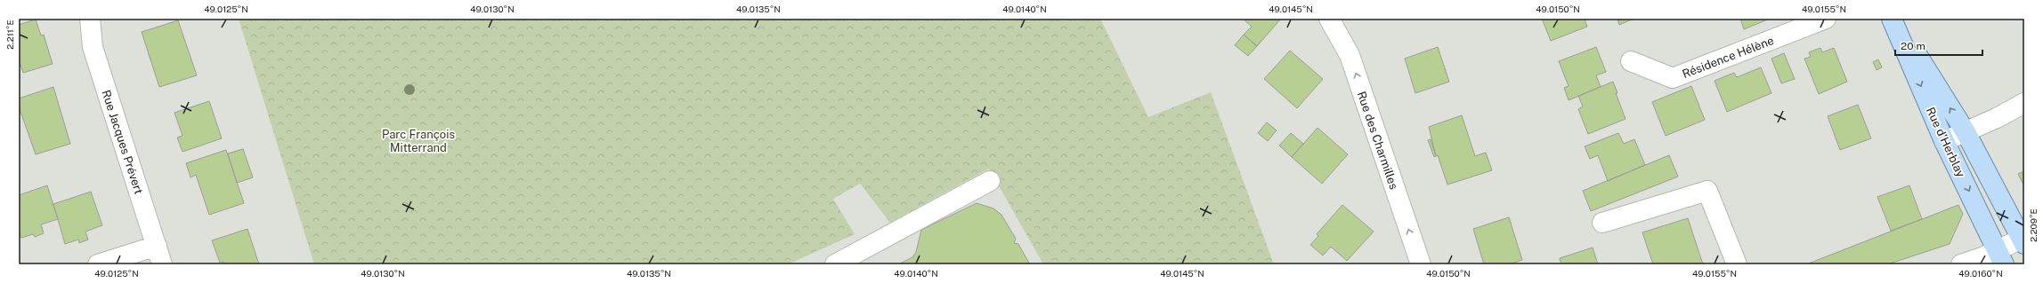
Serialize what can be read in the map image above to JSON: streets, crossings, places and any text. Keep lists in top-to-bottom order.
{
  "streets": {
    "main road": ["Rue d'Herblay"],
    "street": ["Résidence Hélène", "Rue des Charmilles", "Rue Jacques Prévert"]
  },
  "one_way": ["Rue des Charmilles"],
  "parks": ["Parc François Mitterrand"],
  "scale_bar": "20 m",
  "coordinates": [
    "49.0125°N",
    "49.0130°N",
    "49.0135°N",
    "49.0140°N",
    "49.0145°N",
    "49.0150°N",
    "49.0155°N",
    "2.211°E",
    "2.209°E",
    "49.0160°N"
  ]
}
